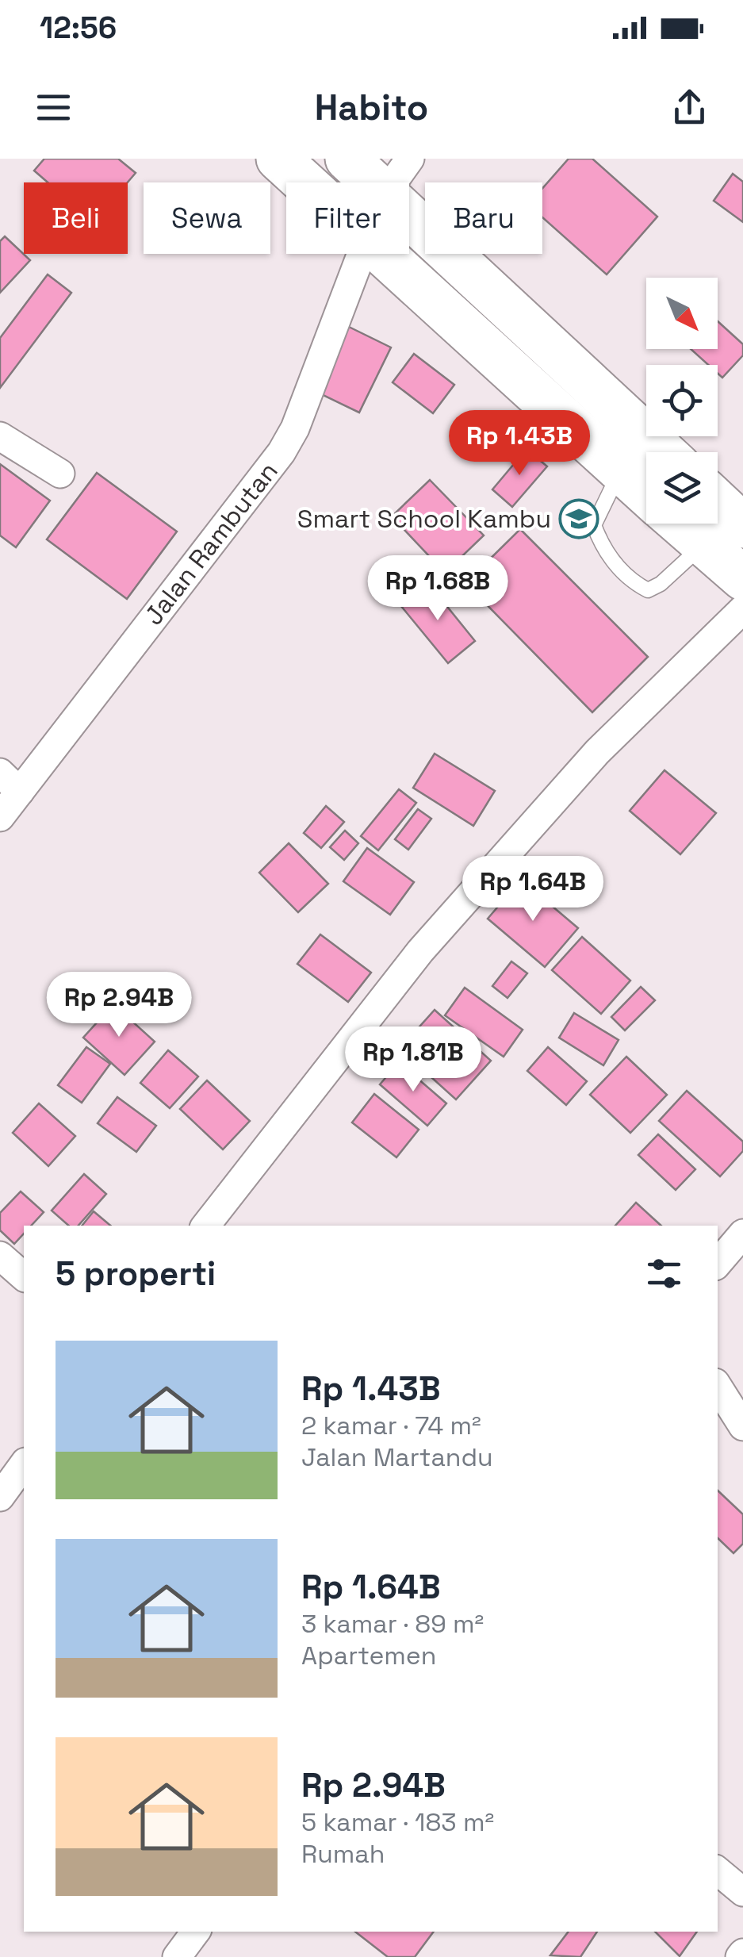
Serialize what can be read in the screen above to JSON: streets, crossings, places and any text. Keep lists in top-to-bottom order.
{
  "streets": {
    "street": ["Jalan Rambutan"]
  },
  "places": {
    "school or university": ["Smart School Kambu"]
  },
  "north": "bottom right",
  "page": {
    "status": "12:56",
    "header": "Habito",
    "chip": [
      "Beli",
      "Sewa",
      "Filter",
      "Baru"
    ],
    "price": [
      "Rp 1.43B",
      "Rp 1.68B",
      "Rp 1.64B",
      "Rp 2.94B",
      "Rp 1.81B"
    ],
    "heading": "5 properti",
    "list": [
      {
        "name": "Rp 1.43B",
        "note": "2 kamar · 74 m² · Jalan Martandu"
      },
      {
        "name": "Rp 1.64B",
        "note": "3 kamar · 89 m² · Apartemen"
      },
      {
        "name": "Rp 2.94B",
        "note": "5 kamar · 183 m² · Rumah"
      }
    ]
  }
}
